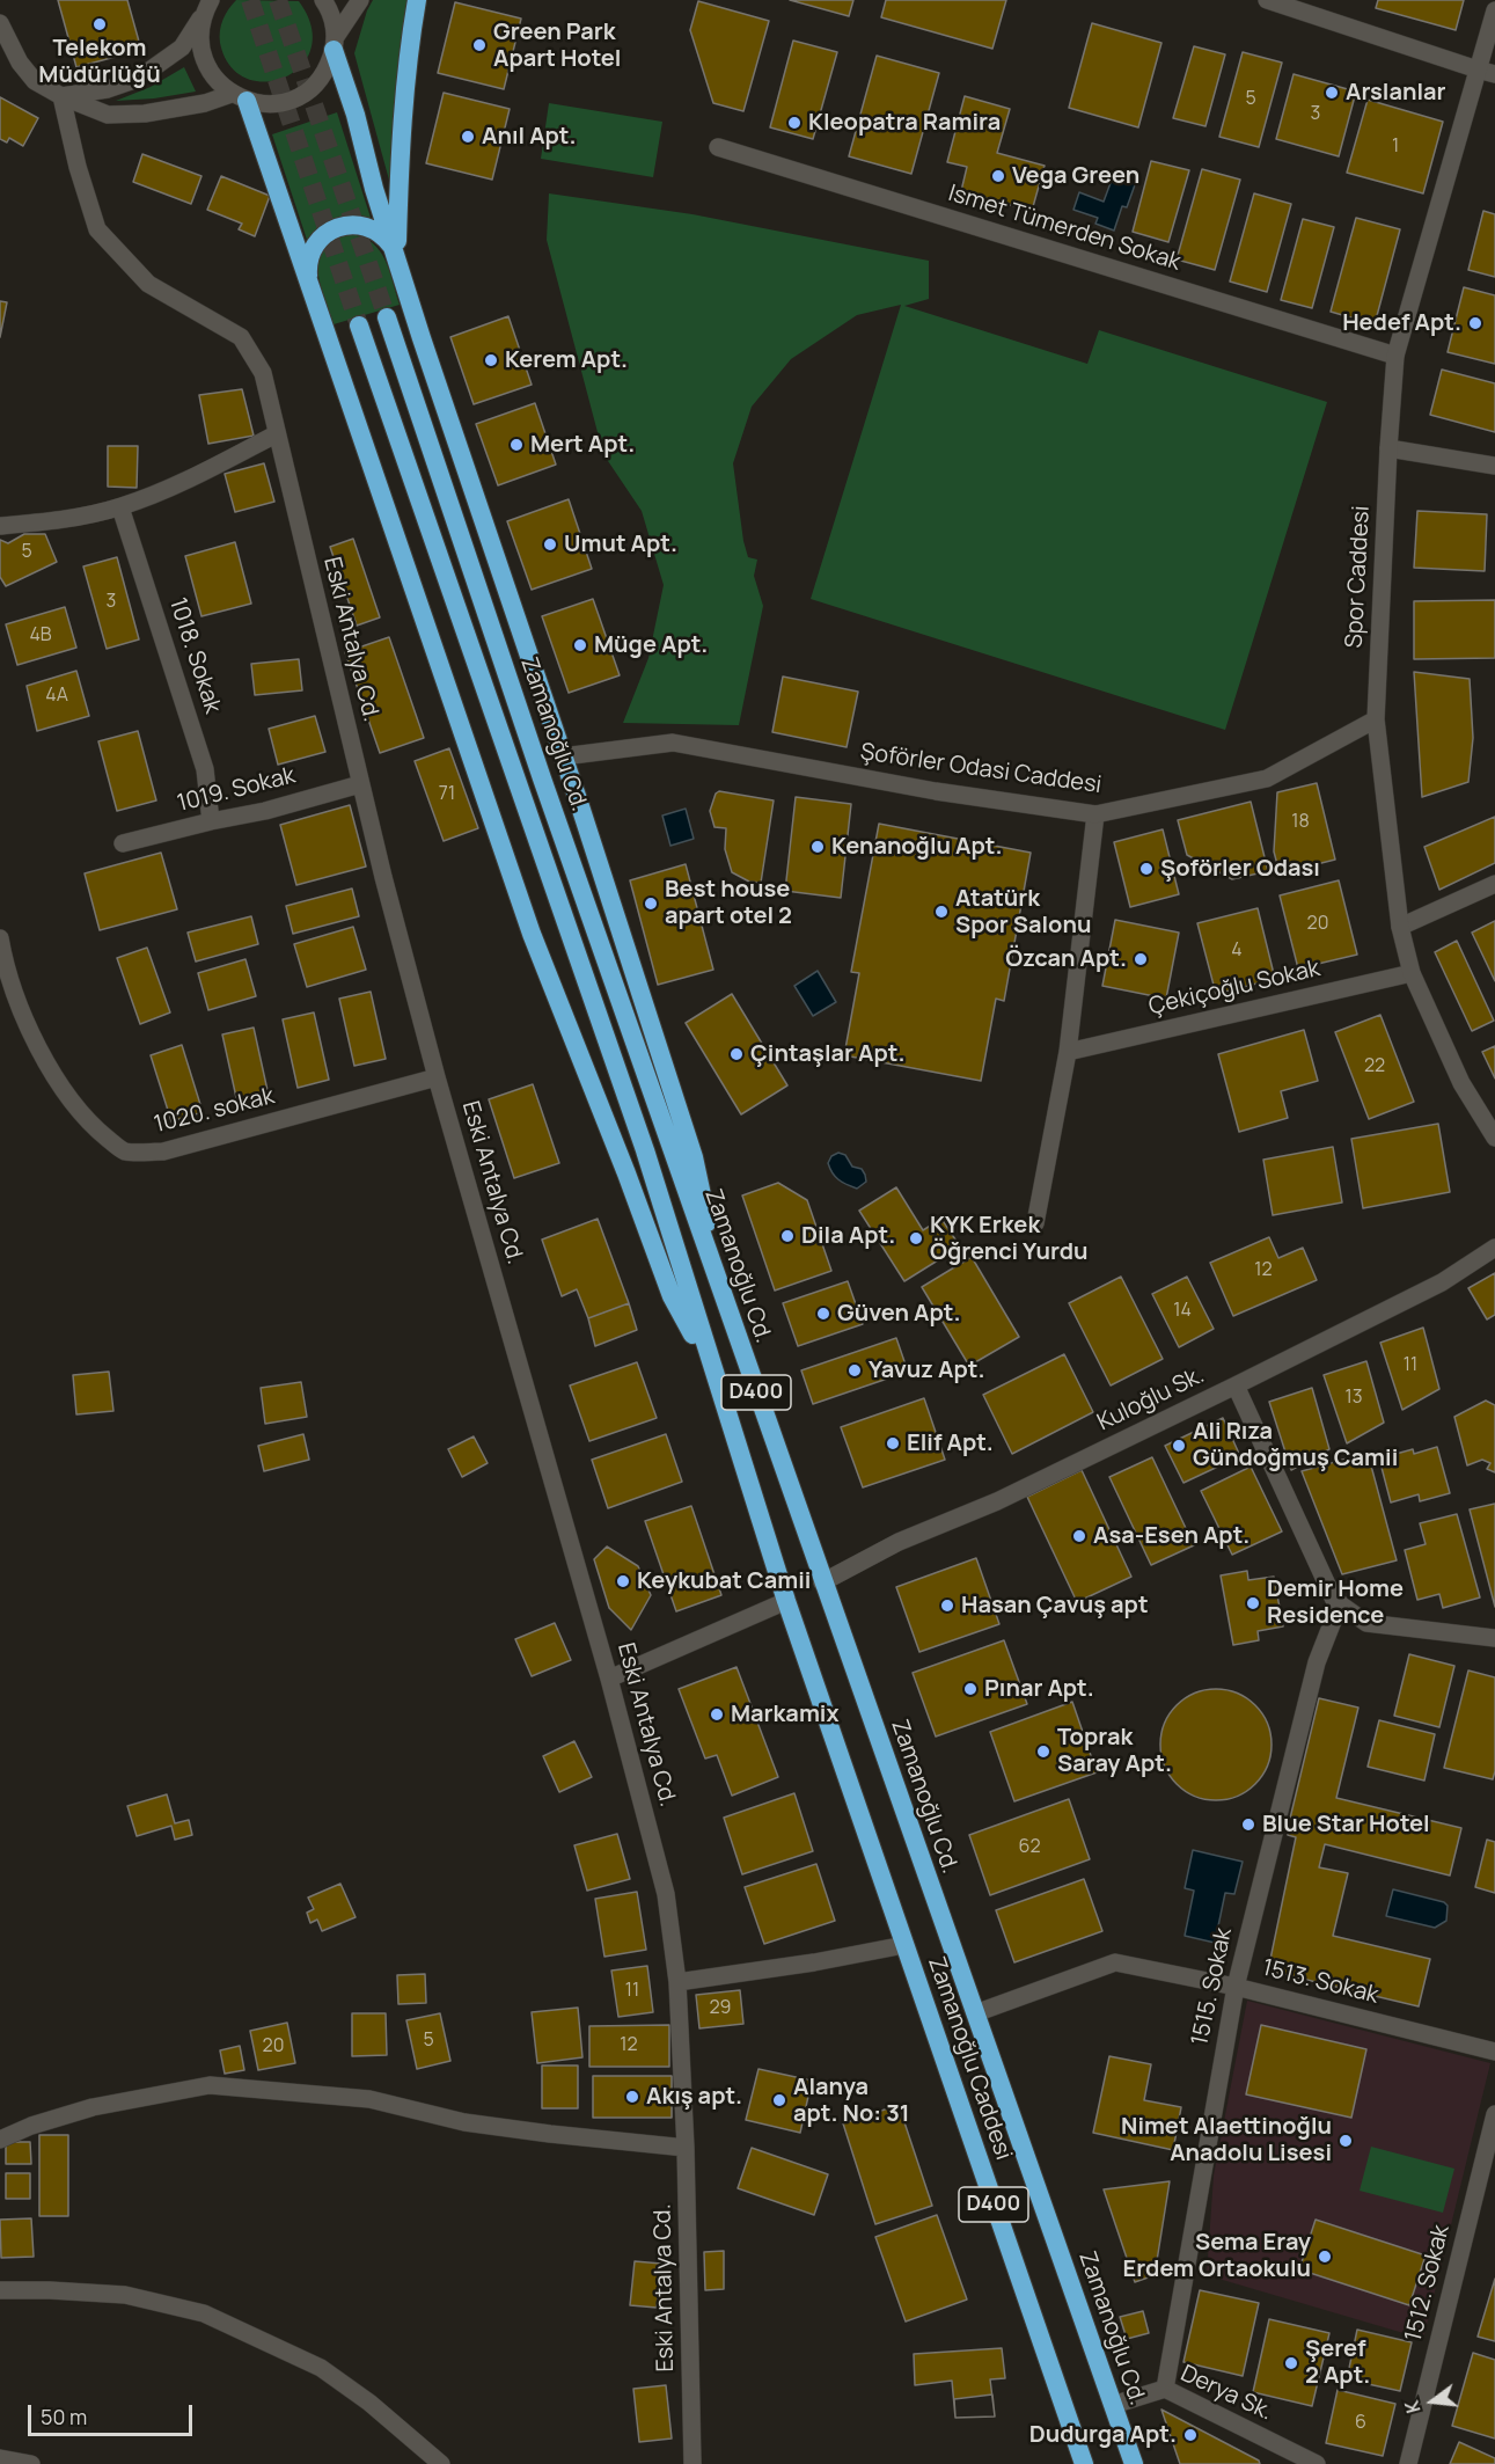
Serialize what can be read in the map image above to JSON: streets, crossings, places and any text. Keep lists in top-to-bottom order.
{
  "streets": {
    "highway": ["Zamanoğlu Cd.", "D400", "Zamanoğlu Caddesi"],
    "street": [
      "Ismet Tümerden Sokak",
      "Spor Caddesi",
      "Eski Antalya Cd.",
      "1018. Sokak",
      "Şoförler Odasi Caddesi",
      "1019. Sokak",
      "Çekiçoğlu Sokak",
      "1020. sokak",
      "Kuloğlu Sk.",
      "1513. Sokak",
      "1515. Sokak",
      "1512. Sokak",
      "Derya Sk."
    ]
  },
  "crossings": [
    ["Ismet Tümerden Sokak", "Spor Caddesi"],
    ["Spor Caddesi", "Şoförler Odasi Caddesi"],
    ["Spor Caddesi", "Çekiçoğlu Sokak"],
    ["Eski Antalya Cd.", "1019. Sokak"],
    ["Eski Antalya Cd.", "1020. sokak"],
    ["1018. Sokak", "1019. Sokak"],
    ["Zamanoğlu Cd.", "Kuloğlu Sk."],
    ["Zamanoğlu Cd.", "1513. Sokak"],
    ["Zamanoğlu Cd.", "Derya Sk."],
    ["D400", "Zamanoğlu Caddesi"],
    ["1513. Sokak", "1515. Sokak"],
    ["1515. Sokak", "Derya Sk."]
  ],
  "places": [
    "Telekom Müdürlüğü",
    "Green Park Apart Hotel",
    "Arslanlar",
    "Kleopatra Ramira",
    "Anıl Apt.",
    "Vega Green",
    "Hedef Apt.",
    "Kerem Apt.",
    "Mert Apt.",
    "Umut Apt.",
    "Müge Apt.",
    "Kenanoğlu Apt.",
    "Şoförler Odası",
    "Best house apart otel 2",
    "Atatürk Spor Salonu",
    "Özcan Apt.",
    "Çintaşlar Apt.",
    "Dila Apt.",
    "KYK Erkek Öğrenci Yurdu",
    "Güven Apt.",
    "Yavuz Apt.",
    "Elif Apt.",
    "Ali Rıza Gündoğmuş Camii",
    "Asa-Esen Apt.",
    "Keykubat Camii",
    "Demir Home Residence",
    "Hasan Çavuş apt",
    "Pınar Apt.",
    "Markamix",
    "Toprak Saray Apt.",
    "Blue Star Hotel",
    "Akış apt.",
    "Alanya apt. No: 31",
    "Nimet Alaettinoğlu Anadolu Lisesi",
    "Sema Eray Erdem Ortaokulu",
    "Şeref 2 Apt.",
    "Dudurga Apt."
  ],
  "house_numbers": [
    "5",
    "3",
    "1",
    "5",
    "3",
    "4B",
    "4A",
    "71",
    "18",
    "20",
    "4",
    "22",
    "12",
    "14",
    "11",
    "13",
    "62",
    "11",
    "29",
    "5",
    "12",
    "20",
    "6"
  ],
  "scale_bar": "50 m",
  "north": "left"
}
